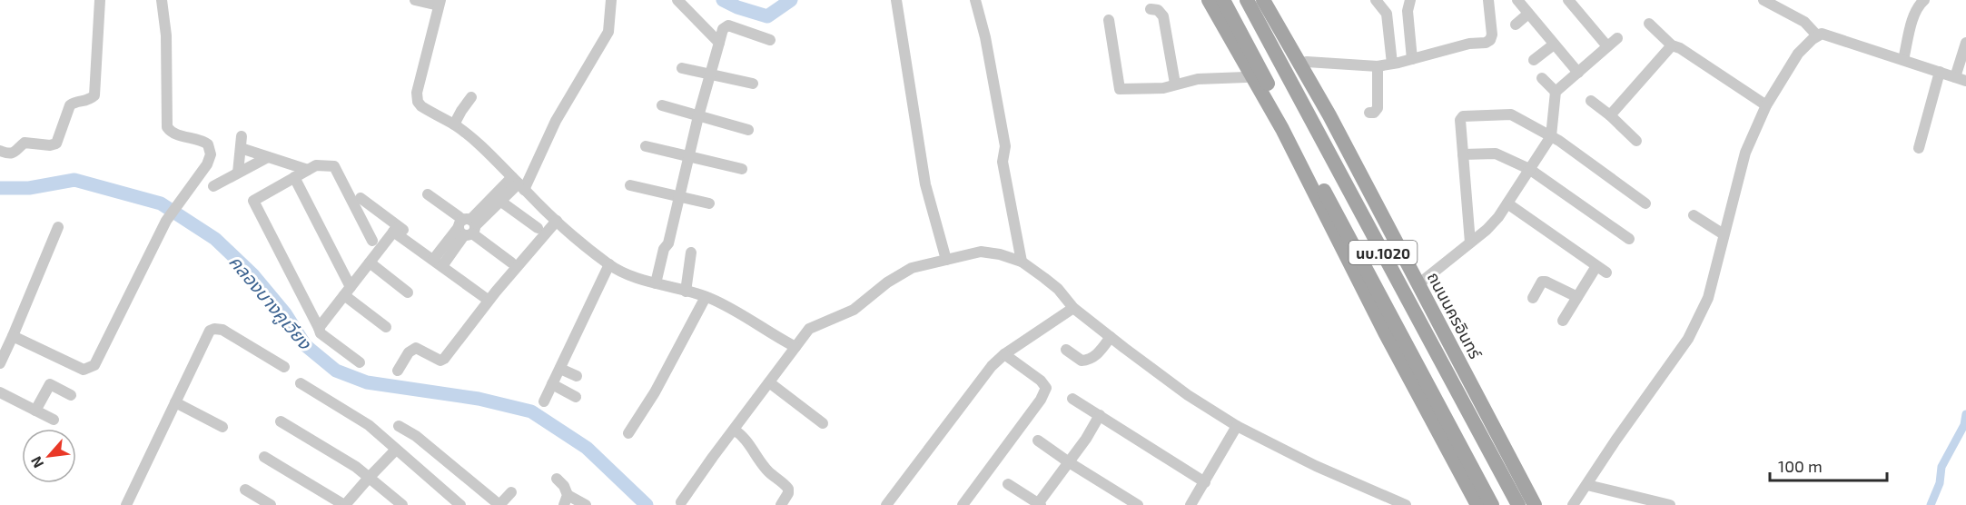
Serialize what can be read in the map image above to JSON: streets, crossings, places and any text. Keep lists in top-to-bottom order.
{
  "streets": {
    "main road": ["นบ.1020", "ถนนนครอินทร์"]
  },
  "water": ["คลองบางคูเวียง"],
  "scale_bar": "100 m",
  "north": "bottom left"
}
